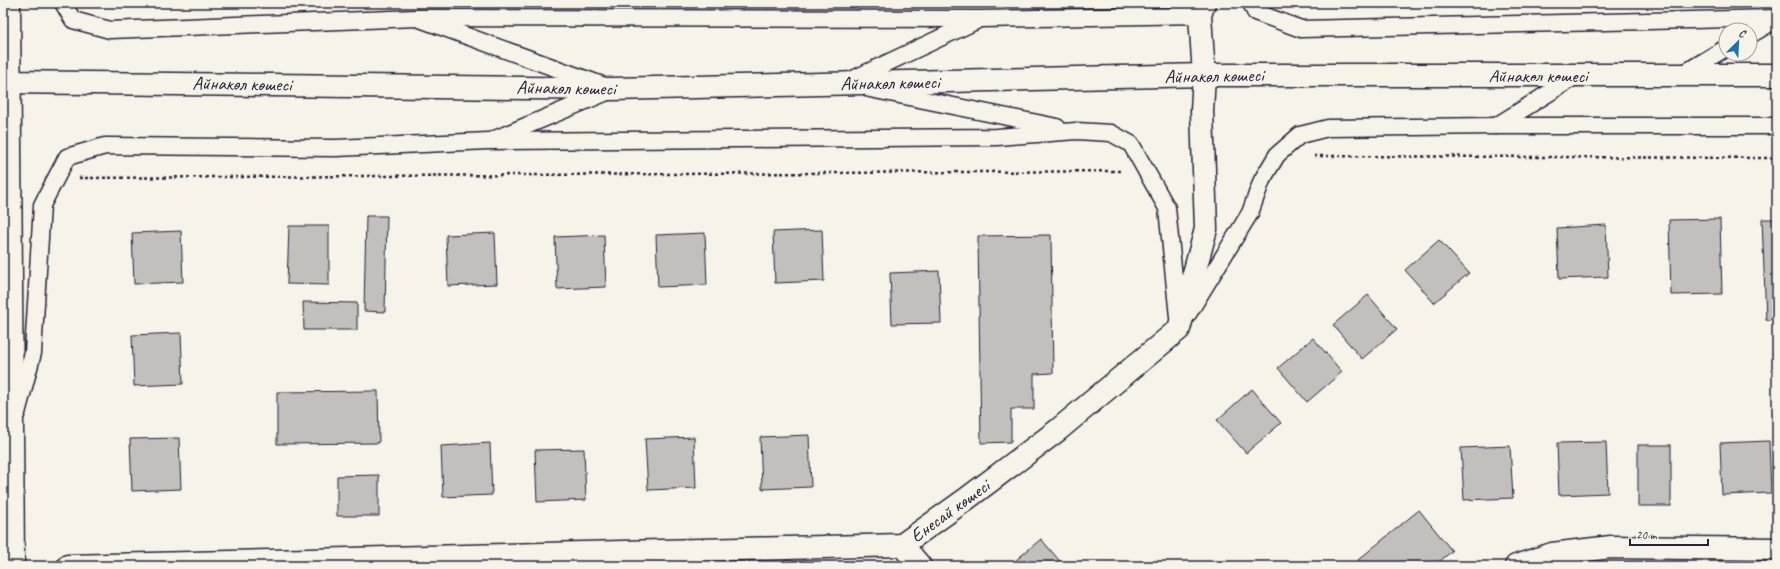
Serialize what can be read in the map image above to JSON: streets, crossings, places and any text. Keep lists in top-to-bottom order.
{
  "streets": {
    "street": ["Айнакөл көшесі", "Енесай көшесі"]
  },
  "scale_bar": "20 m",
  "north": "top right"
}
